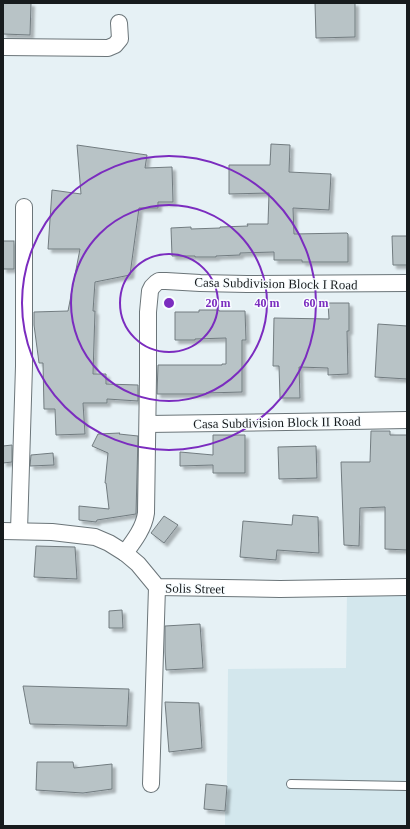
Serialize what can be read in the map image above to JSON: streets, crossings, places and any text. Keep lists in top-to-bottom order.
{
  "streets": {
    "street": ["Casa Subdivision Block I Road", "Casa Subdivision Block II Road", "Solis Street"]
  },
  "crossings": [
    ["Casa Subdivision Block I Road", "Casa Subdivision Block II Road"]
  ],
  "rings": ["20 m", "40 m", "60 m"]
}
